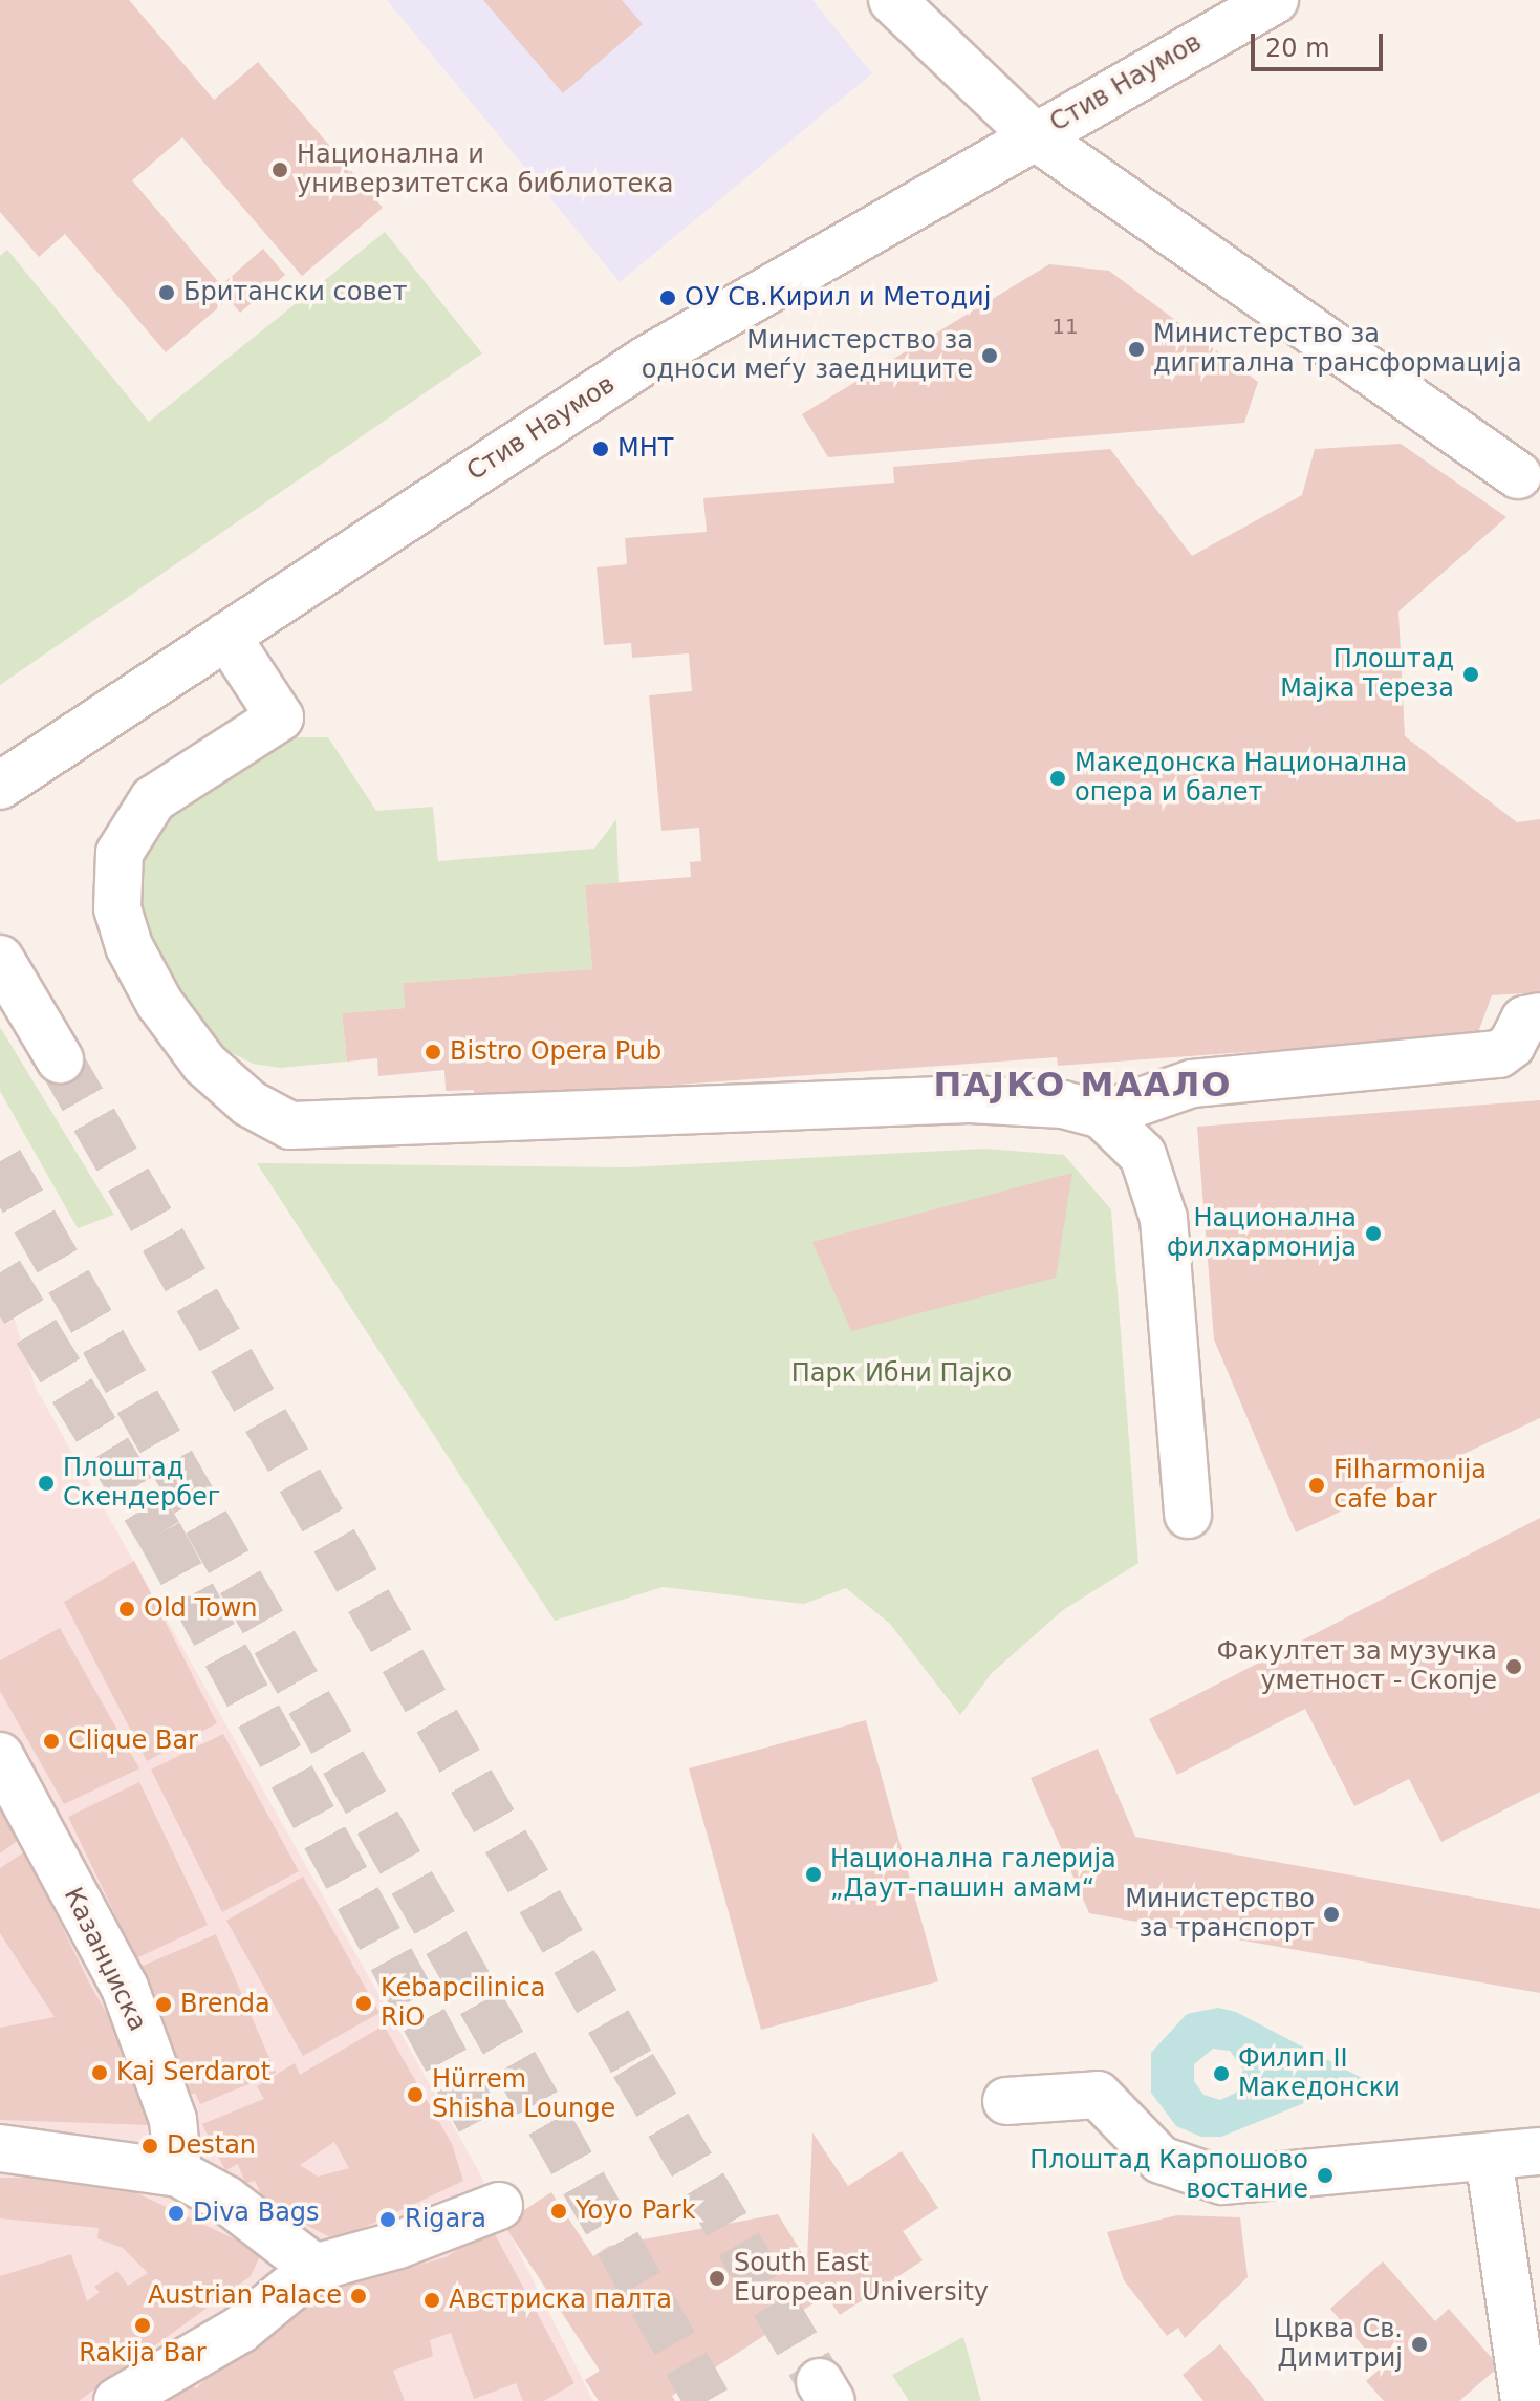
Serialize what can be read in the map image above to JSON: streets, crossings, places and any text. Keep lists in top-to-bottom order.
{
  "streets": {
    "street": ["Стив Наумов", "Казанџиска"]
  },
  "districts": ["ПАЈКО МААЛО"],
  "parks": ["Парк Ибни Пајко"],
  "places": [
    "Национална и универзитетска библиотека",
    "Британски совет",
    "ОУ Св.Кирил и Методиј",
    "Министерство за дигитална трансформација",
    "Министерство за односи меѓу заедниците",
    "МНТ",
    "Плоштад Мајка Тереза",
    "Македонска Национална опера и балет",
    "Bistro Opera Pub",
    "Национална филхармонија",
    "Плоштад Скендербег",
    "Filharmonija cafe bar",
    "Old Town",
    "Факултет за музучка уметност - Скопје",
    "Clique Bar",
    "Национална галерија „Даут-пашин амам“",
    "Министерство за транспорт",
    "Kebapcilinica RiO",
    "Brenda",
    "Kaj Serdarot",
    "Филип II Македонски",
    "Hürrem Shisha Lounge",
    "Destan",
    "Плоштад Карпошово востание",
    "Yoyo Park",
    "Diva Bags",
    "Rigara",
    "South East European University",
    "Austrian Palace",
    "Австриска палта",
    "Rakija Bar",
    "Црква Св. Димитриј"
  ],
  "house_numbers": ["11"],
  "scale_bar": "20 m"
}
